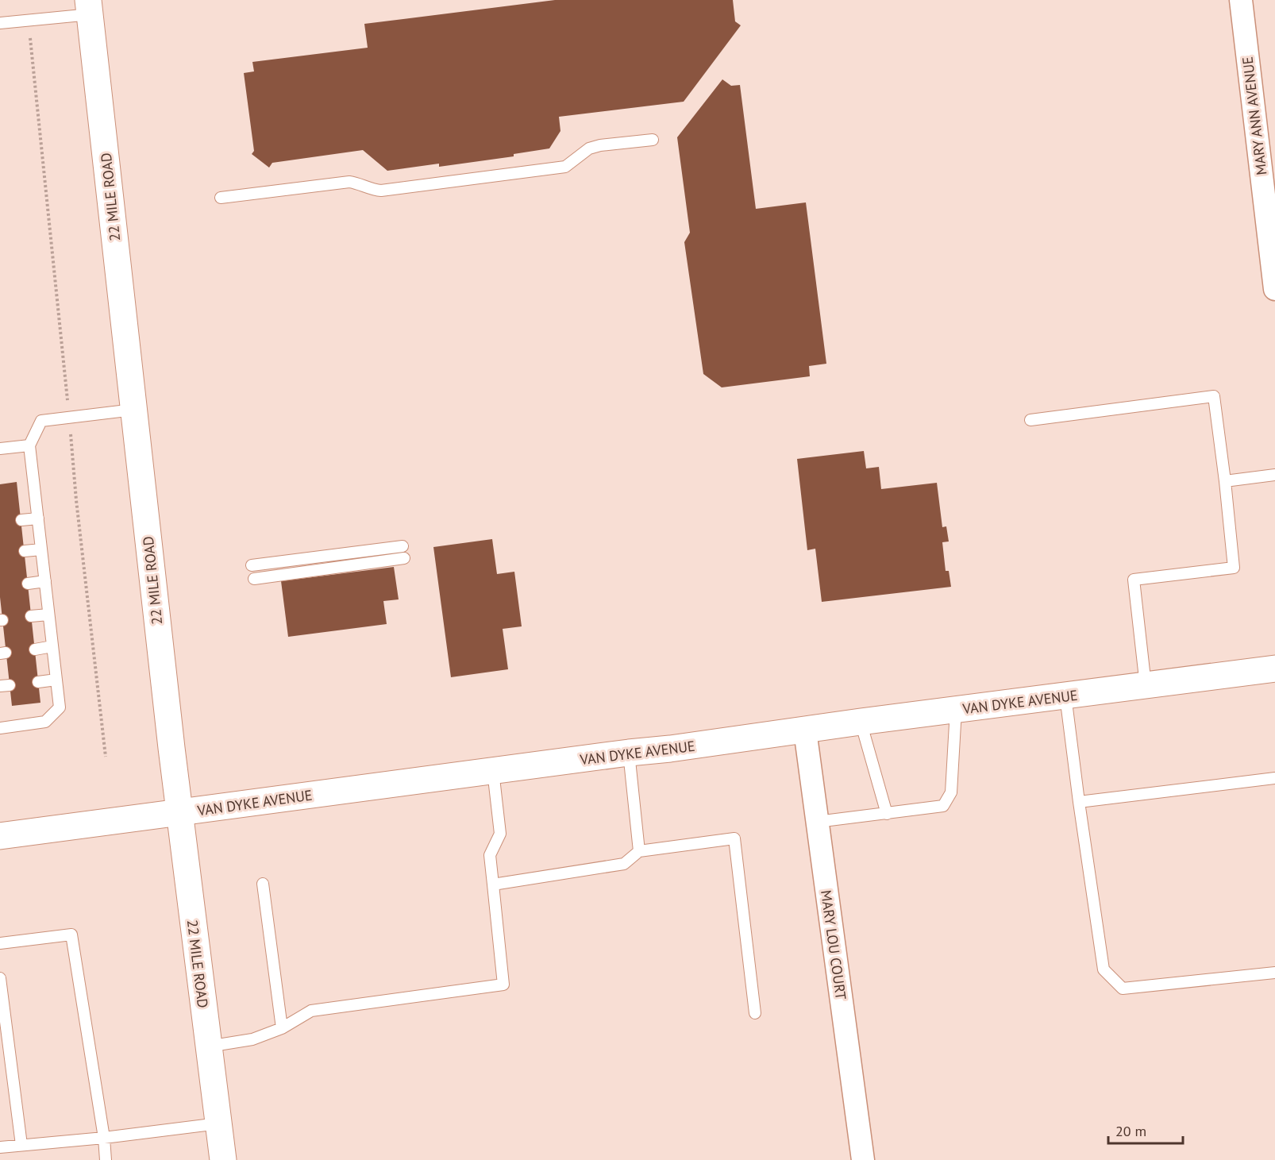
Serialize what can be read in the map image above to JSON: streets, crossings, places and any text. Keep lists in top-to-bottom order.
{
  "streets": {
    "main road": ["22 MILE ROAD", "VAN DYKE AVENUE"],
    "street": ["MARY ANN AVENUE", "MARY LOU COURT"]
  },
  "crossings": [
    ["22 MILE ROAD", "VAN DYKE AVENUE"],
    ["VAN DYKE AVENUE", "MARY LOU COURT"]
  ],
  "scale_bar": "20 m"
}
